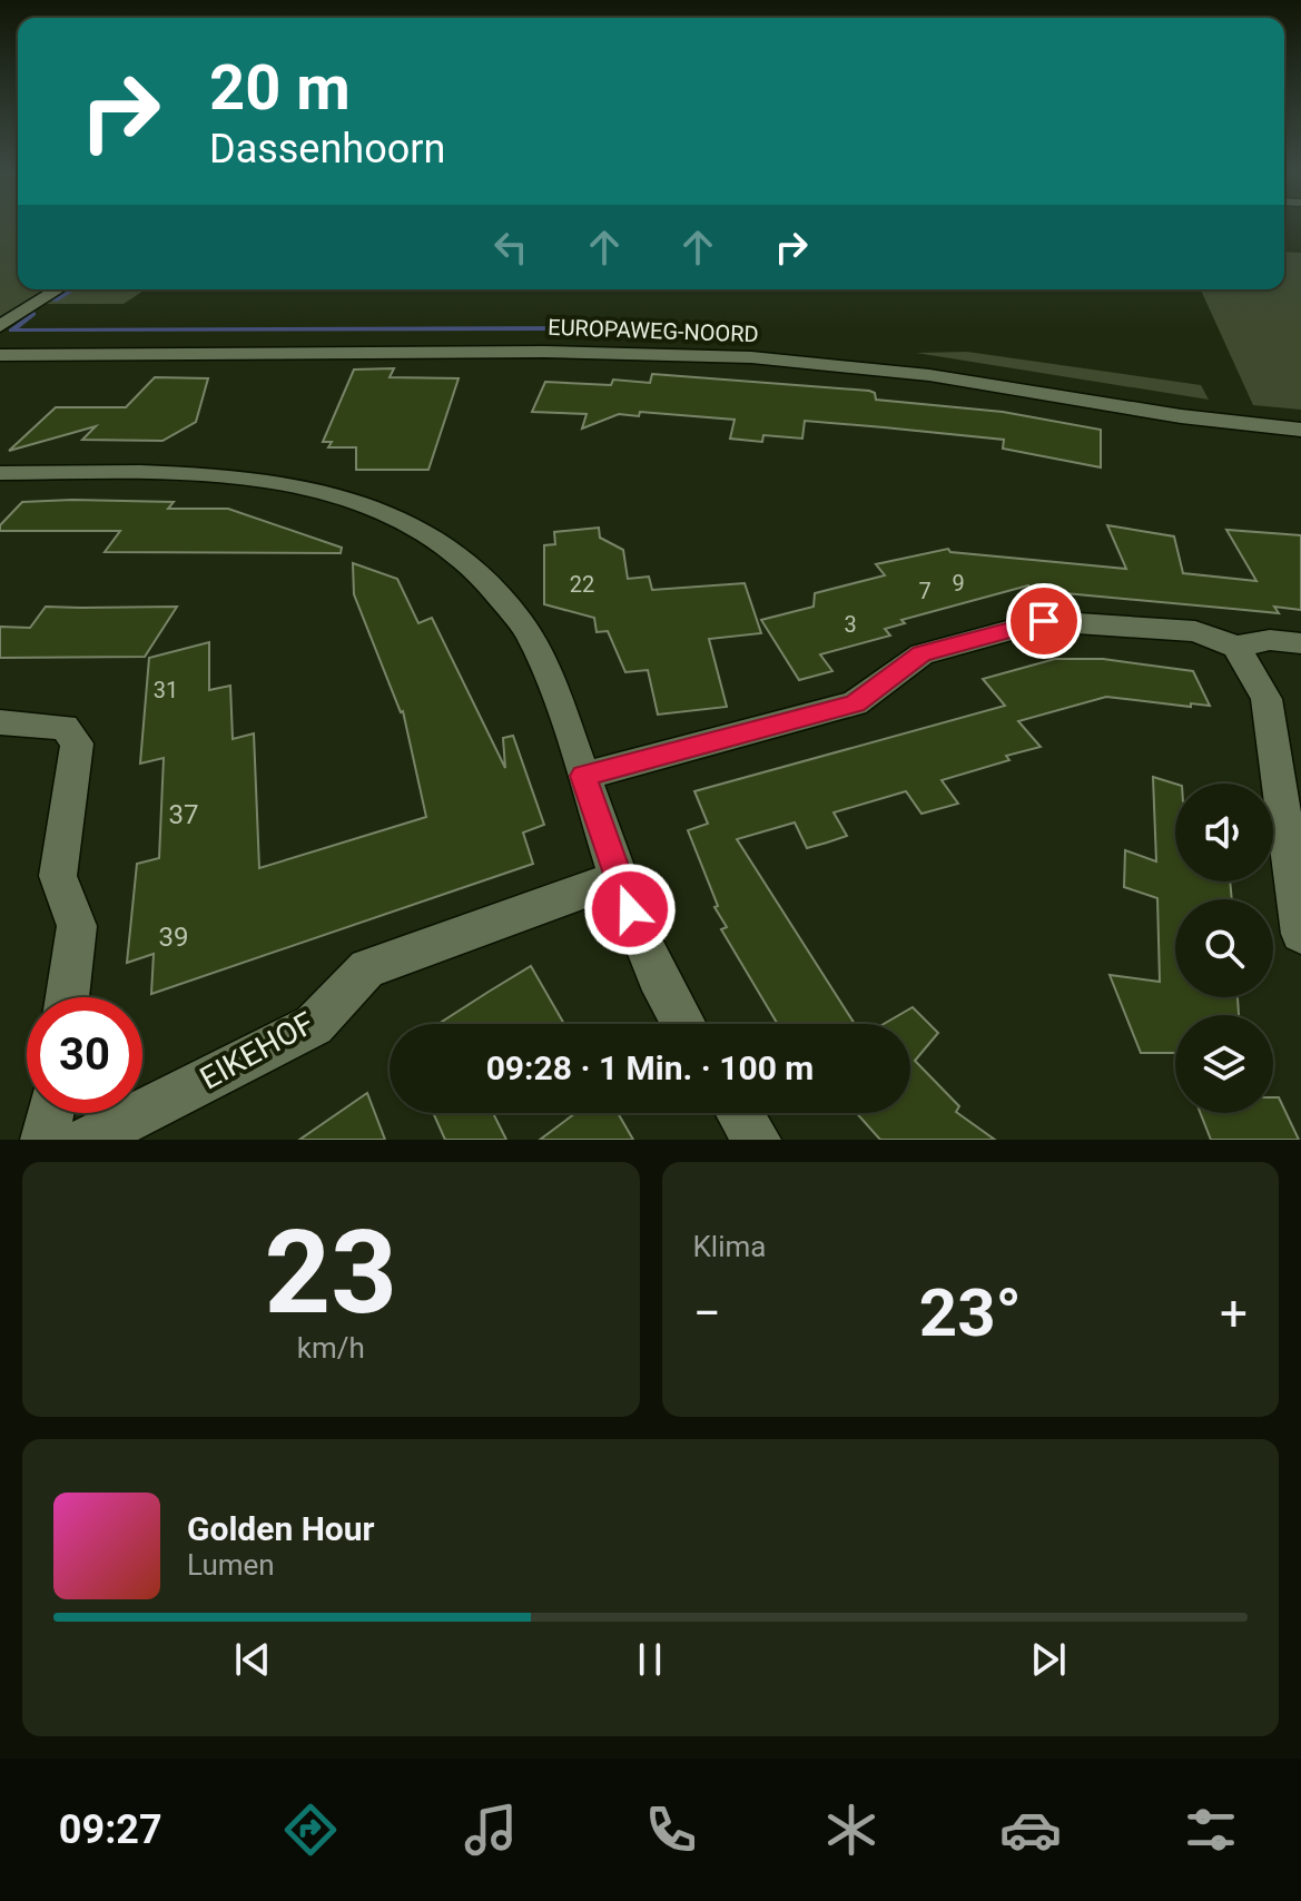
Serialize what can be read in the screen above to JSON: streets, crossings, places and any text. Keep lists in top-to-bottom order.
{
  "streets": {
    "street": ["EUROPAWEG-NOORD", "EIKEHOF"]
  },
  "house_numbers": [
    "9",
    "22",
    "7",
    "3",
    "31",
    "37",
    "39"
  ],
  "page": {
    "turn": ["20 m", "Dassenhoorn"],
    "limit": "30",
    "trip": "09:28 · 1 Min. · 100 m",
    "tile": [
      ["23", "km/h"],
      "Klima"
    ],
    "heat": ["−", "23°", "+"],
    "song": ["Golden Hour", "Lumen"],
    "tabs": "09:27"
  }
}
